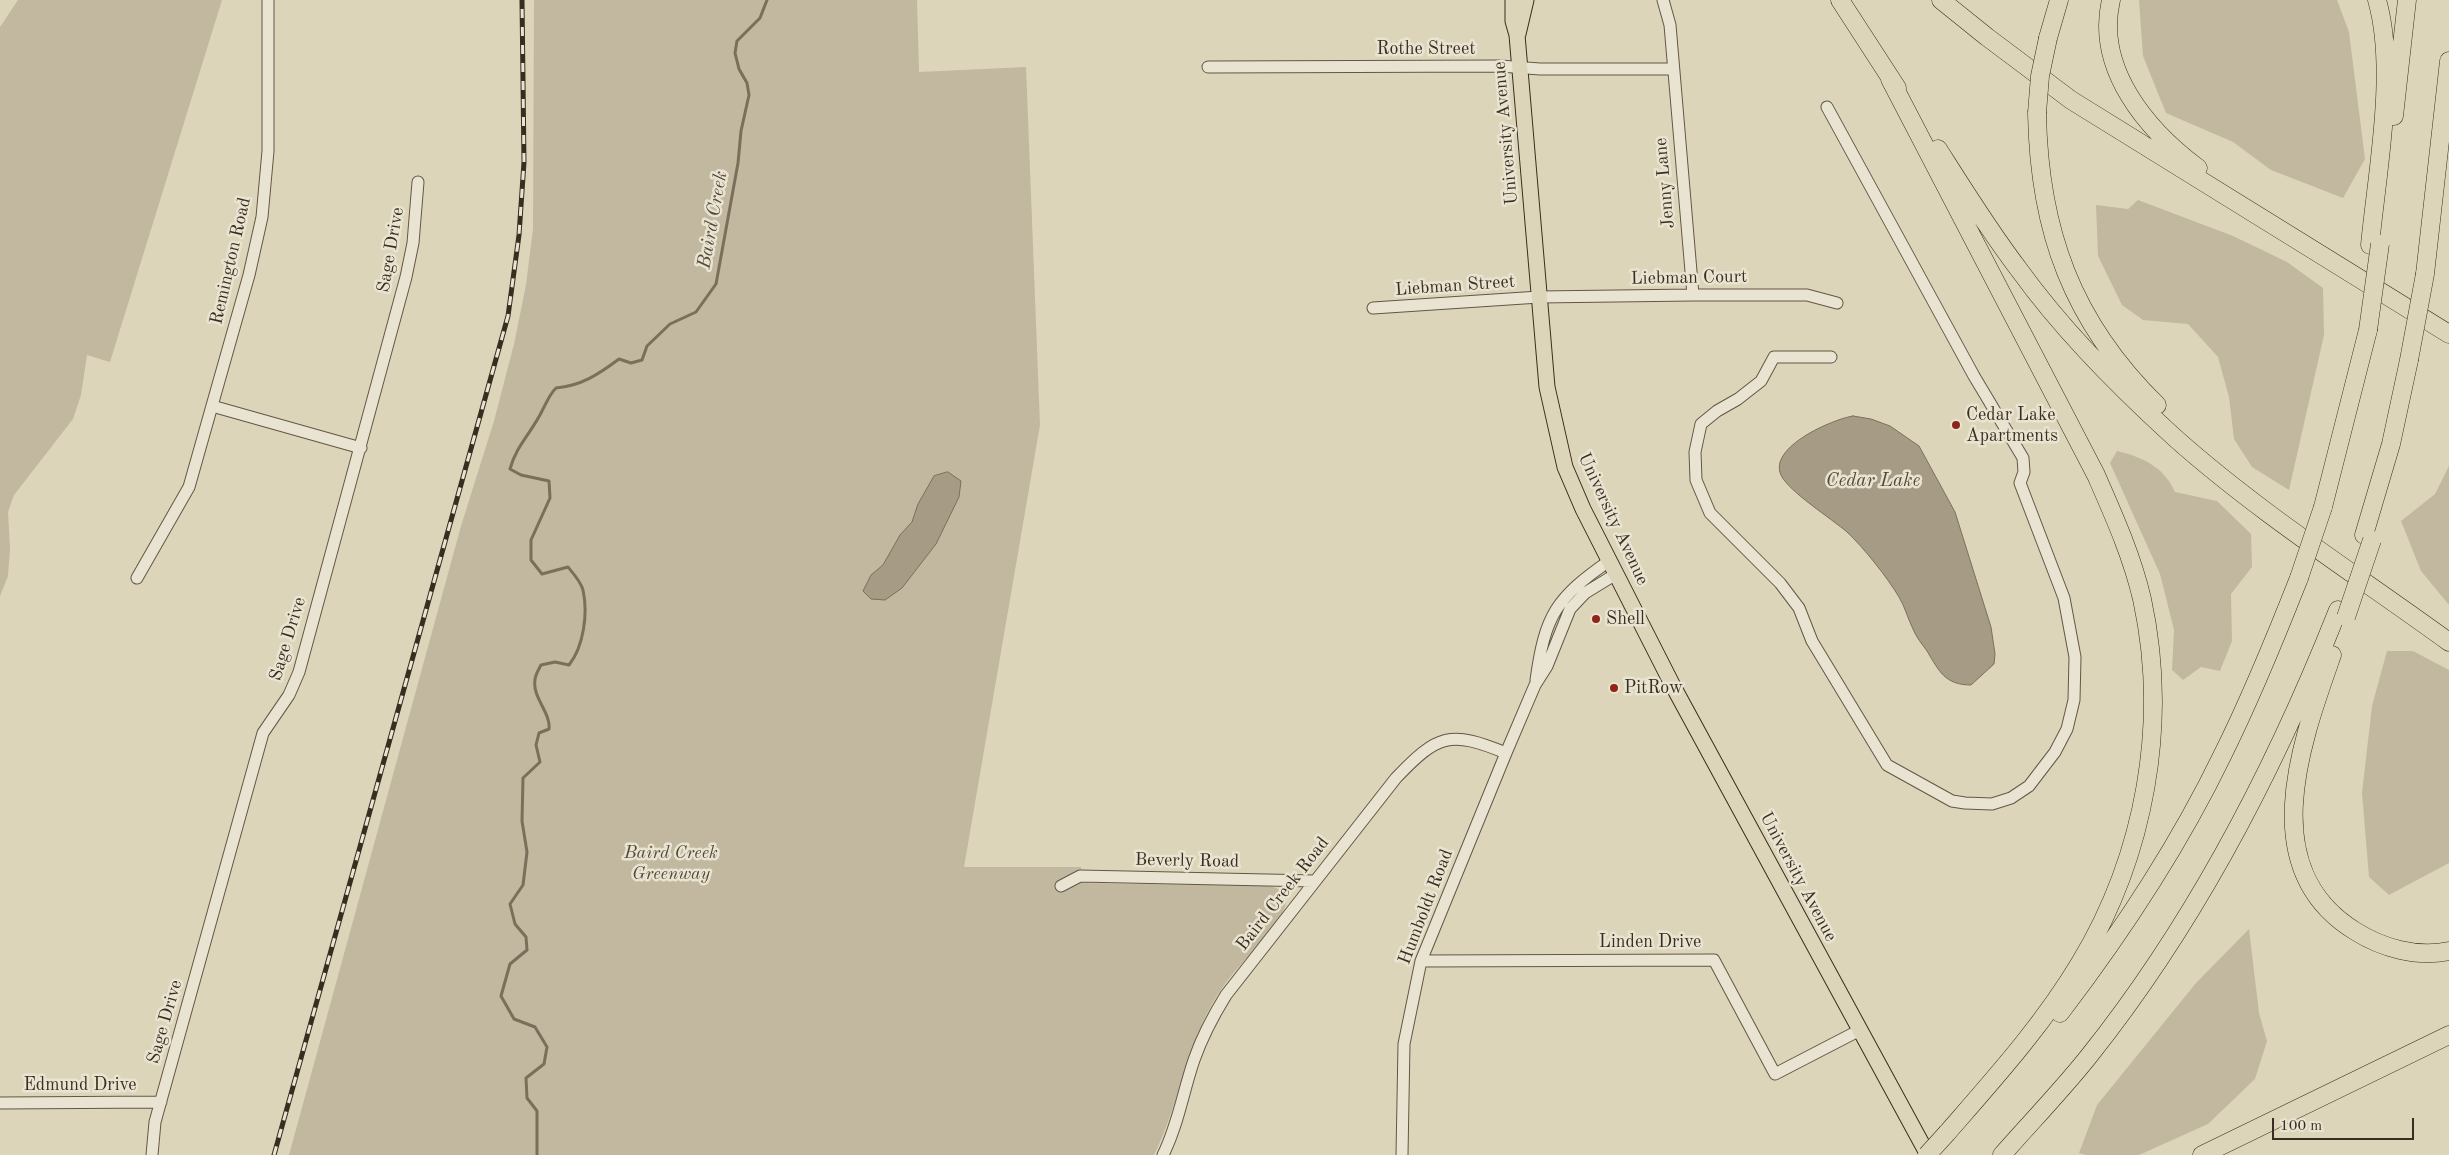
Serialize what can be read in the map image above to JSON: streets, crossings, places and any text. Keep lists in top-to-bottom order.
{
  "streets": {
    "main road": ["University Avenue"],
    "street": [
      "Rothe Street",
      "Jenny Lane",
      "Sage Drive",
      "Remington Road",
      "Liebman Court",
      "Liebman Street",
      "Beverly Road",
      "Baird Creek Road",
      "Humboldt Road",
      "Linden Drive",
      "Edmund Drive"
    ]
  },
  "crossings": [
    ["Rothe Street", "University Avenue"],
    ["Rothe Street", "Jenny Lane"],
    ["University Avenue", "Liebman Court"],
    ["University Avenue", "Liebman Street"],
    ["University Avenue", "Humboldt Road"],
    ["University Avenue", "Linden Drive"],
    ["Jenny Lane", "Liebman Court"],
    ["Sage Drive", "Edmund Drive"],
    ["Liebman Court", "Liebman Street"],
    ["Beverly Road", "Baird Creek Road"],
    ["Baird Creek Road", "Humboldt Road"],
    ["Humboldt Road", "Linden Drive"]
  ],
  "water": ["Baird Creek", "Cedar Lake"],
  "parks": ["Baird Creek Greenway"],
  "places": ["Cedar Lake Apartments", "Shell", "PitRow"],
  "scale_bar": "100 m"
}
